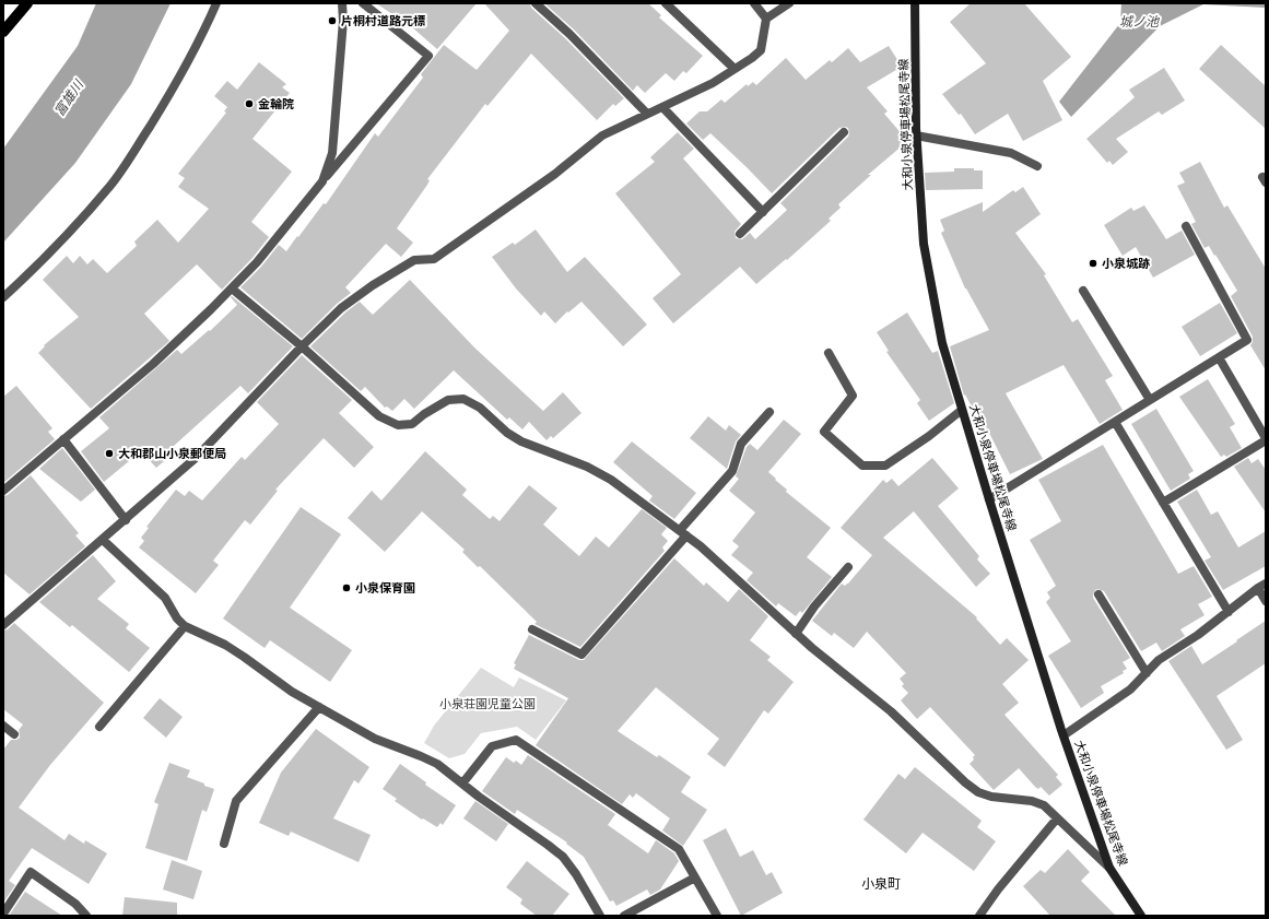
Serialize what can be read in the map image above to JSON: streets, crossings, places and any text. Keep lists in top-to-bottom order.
{
  "streets": {
    "main road": ["大和小泉停車場松尾寺線"]
  },
  "districts": ["小泉町"],
  "water": ["城ノ池", "富雄川"],
  "parks": ["小泉荘園児童公園"],
  "places": [
    "片桐村道路元標",
    "金輪院",
    "小泉城跡",
    "大和郡山小泉郵便局",
    "小泉保育園"
  ]
}
